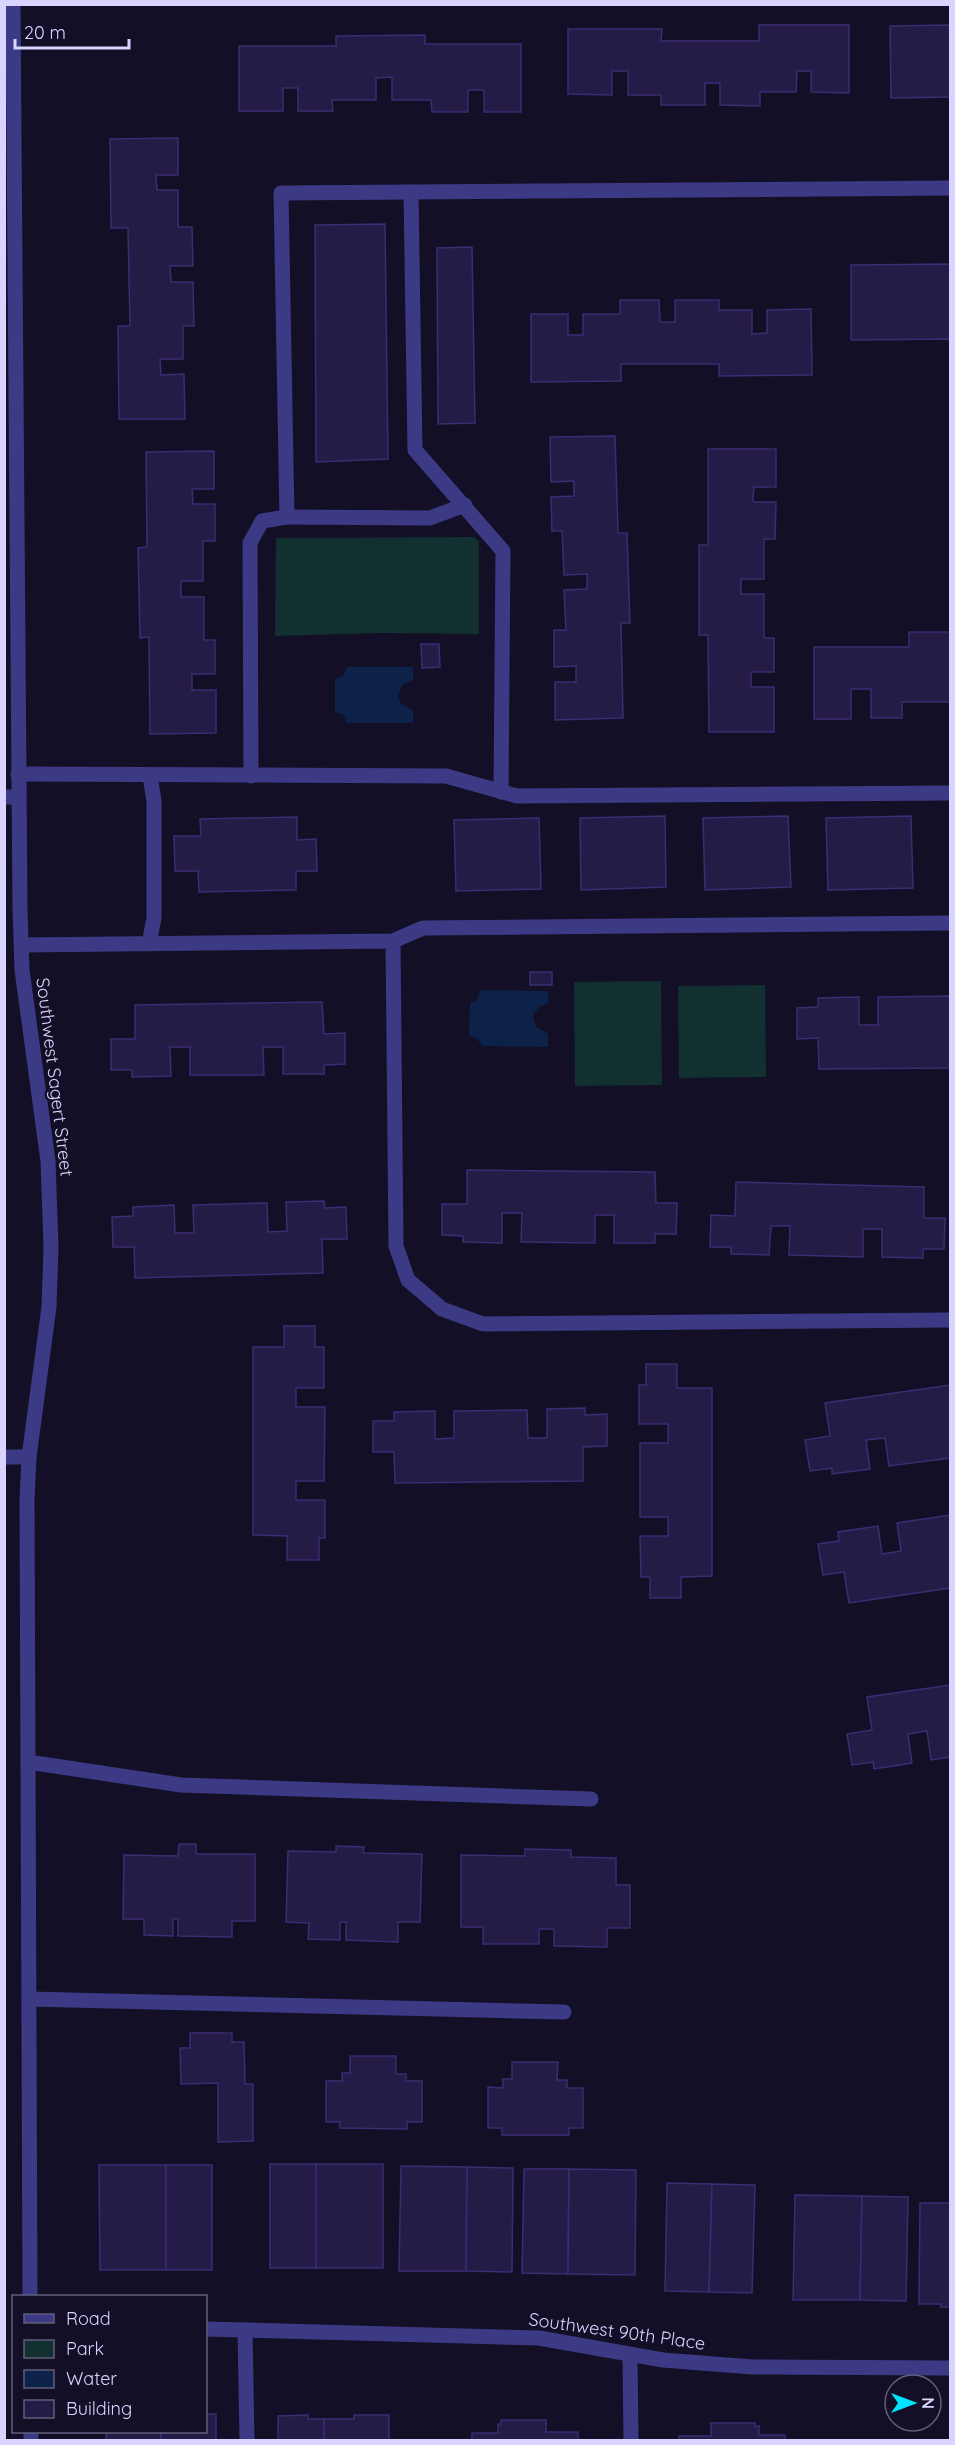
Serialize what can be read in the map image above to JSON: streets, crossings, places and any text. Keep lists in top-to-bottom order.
{
  "streets": {
    "street": ["Southwest Sagert Street", "Southwest 90th Place"]
  },
  "legend": [
    "Road",
    "Park",
    "Water",
    "Building"
  ],
  "scale_bar": "20 m",
  "north": "right"
}
